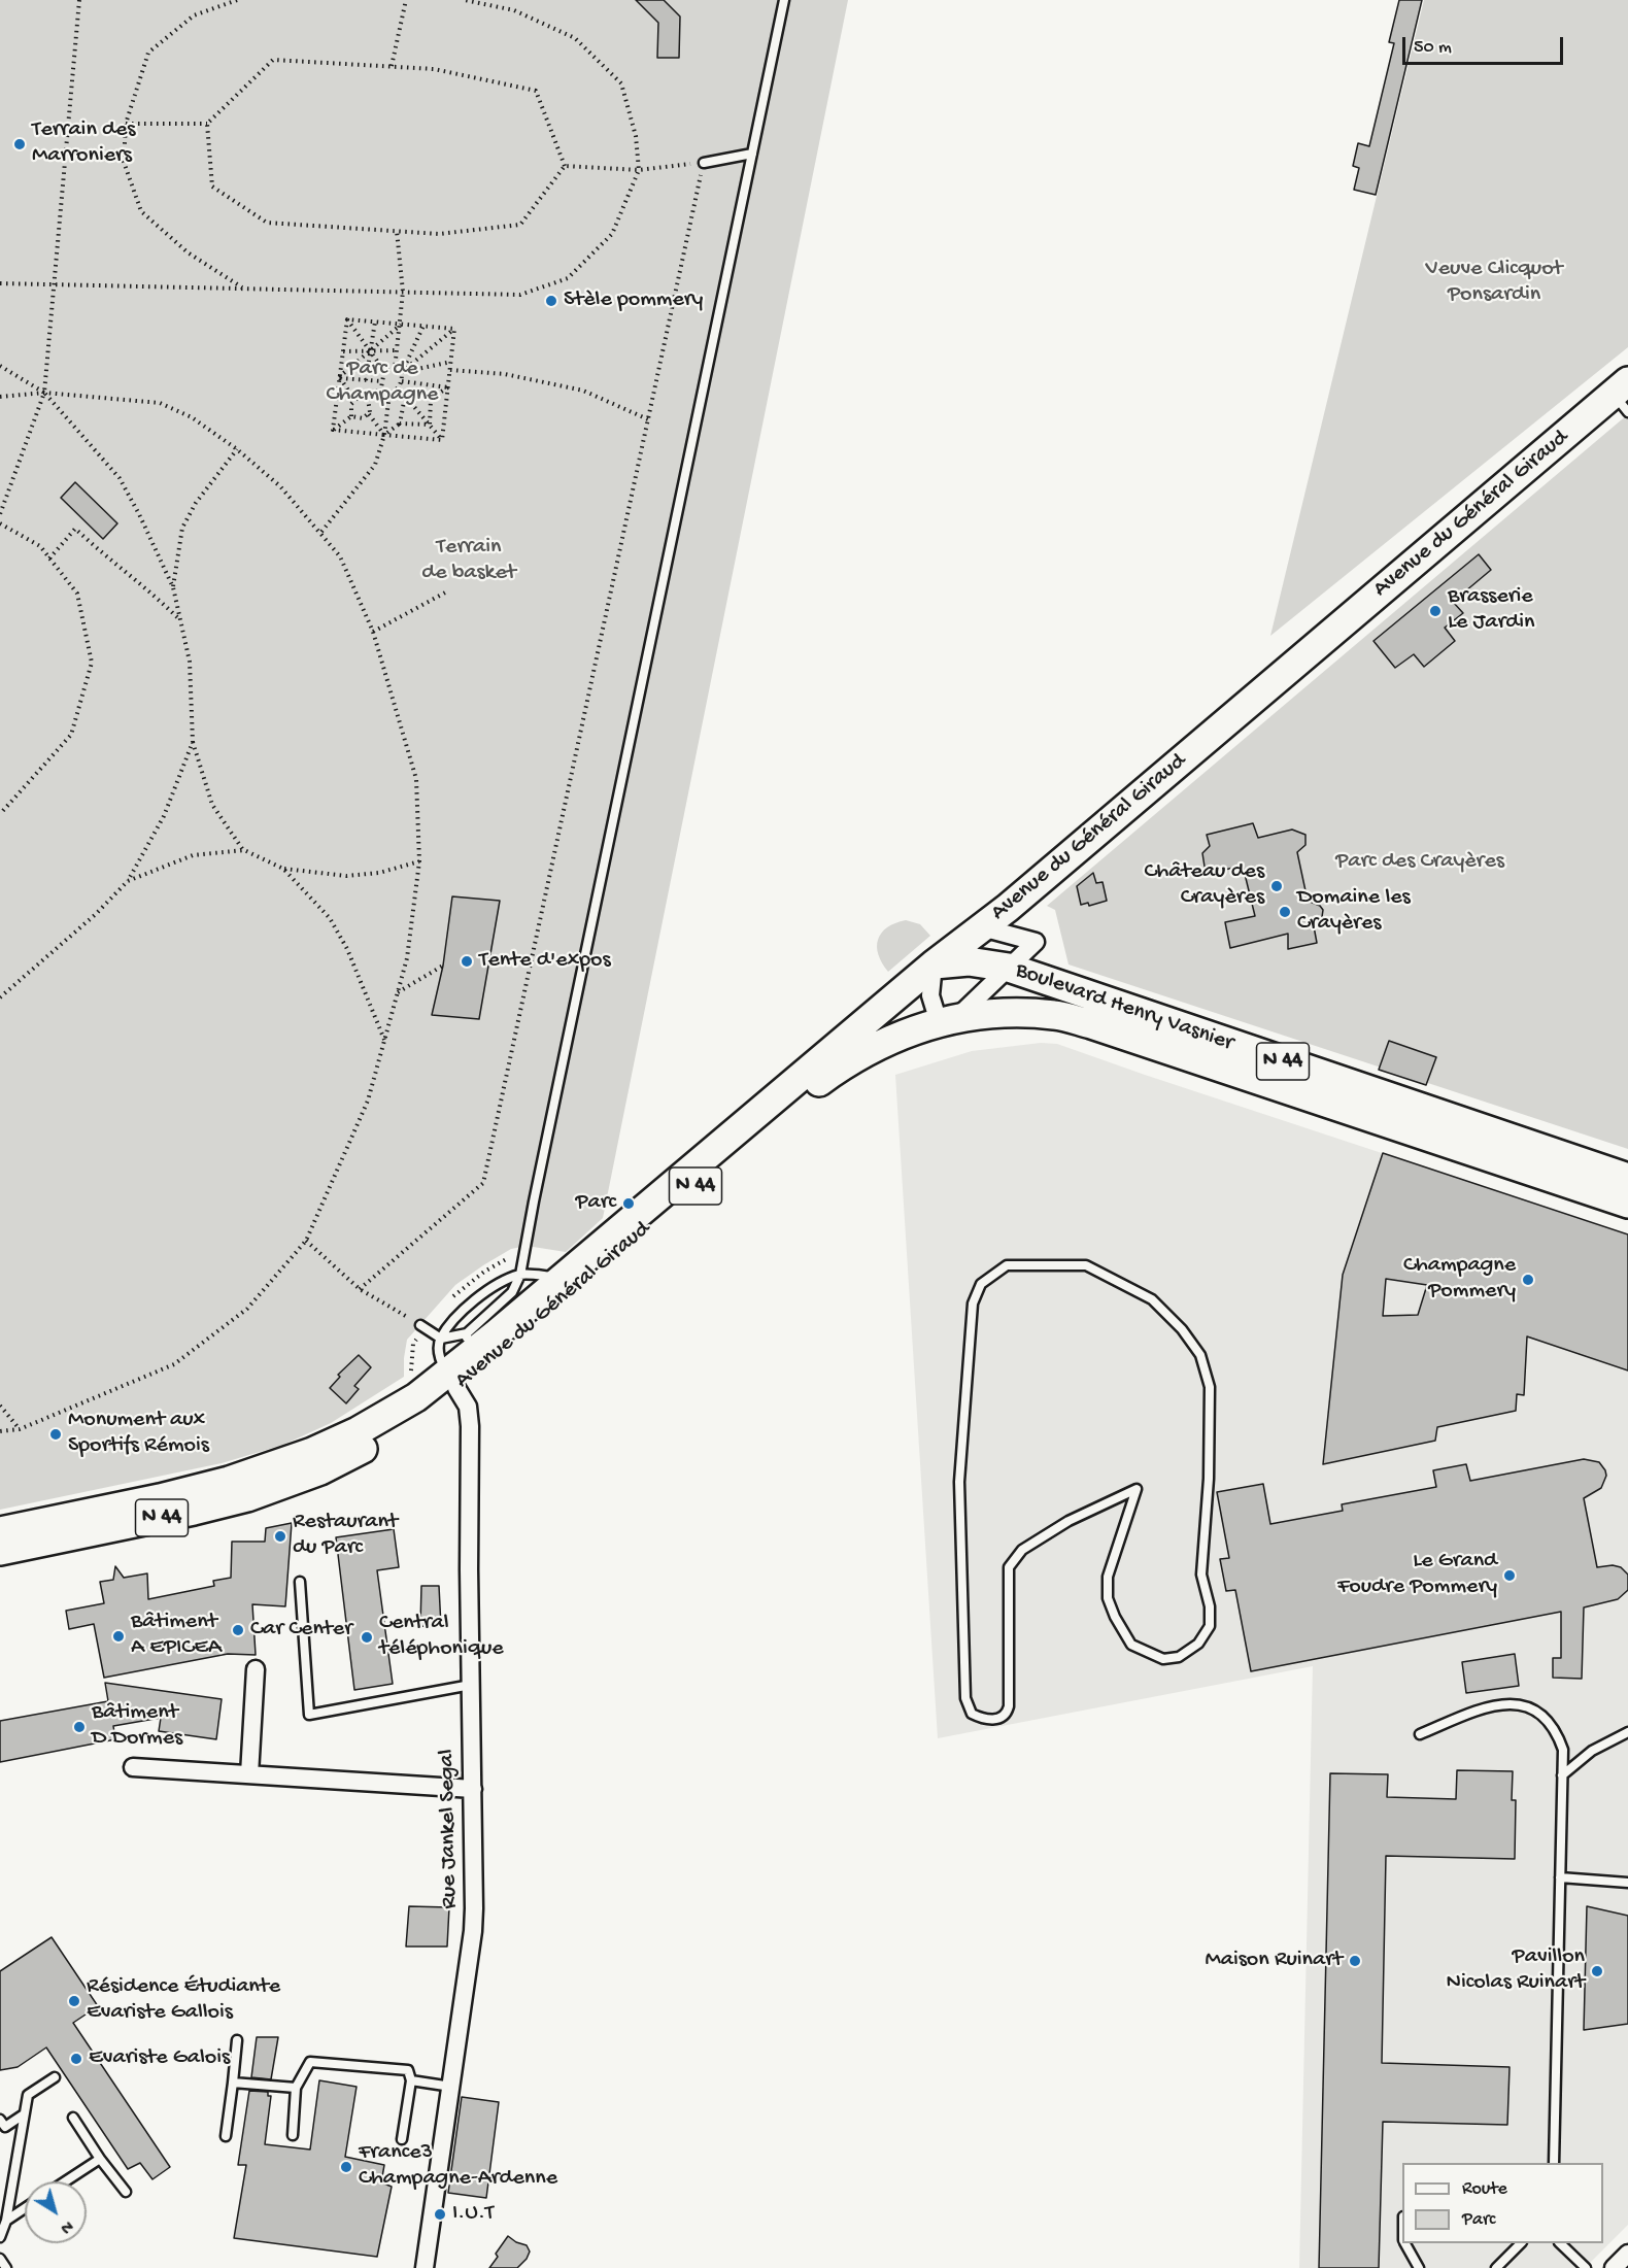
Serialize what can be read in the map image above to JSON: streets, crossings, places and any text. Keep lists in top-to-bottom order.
{
  "streets": {
    "main road": ["Avenue du Général Giraud", "Boulevard Henry Vasnier", "N 44"],
    "street": ["Rue Jankel Segal"]
  },
  "crossings": [
    ["Avenue du Général Giraud", "Boulevard Henry Vasnier"],
    ["Avenue du Général Giraud", "N 44"],
    ["Avenue du Général Giraud", "Rue Jankel Segal"],
    ["N 44", "Rue Jankel Segal"]
  ],
  "parks": [
    "Veuve Clicquot Ponsardin",
    "Parc de Champagne",
    "Terrain de basket",
    "Parc des Crayères"
  ],
  "places": [
    "Terrain des Marroniers",
    "Stèle pommery",
    "Brasserie Le Jardin",
    "Château des Crayères",
    "Domaine les Crayères",
    "Tente d'expos",
    "Parc",
    "Champagne Pommery",
    "Monument aux Sportifs Rémois",
    "Restaurant du Parc",
    "Le Grand Foudre Pommery",
    "Car Center",
    "Bâtiment A EPICEA",
    "Central téléphonique",
    "Bâtiment D Dormes",
    "Maison Ruinart",
    "Pavillon Nicolas Ruinart",
    "Résidence Étudiante Evariste Gallois",
    "Evariste Galois",
    "France3 Champagne-Ardenne",
    "I.U.T"
  ],
  "legend": ["Route", "Parc"],
  "scale_bar": "50 m",
  "north": "bottom right"
}
